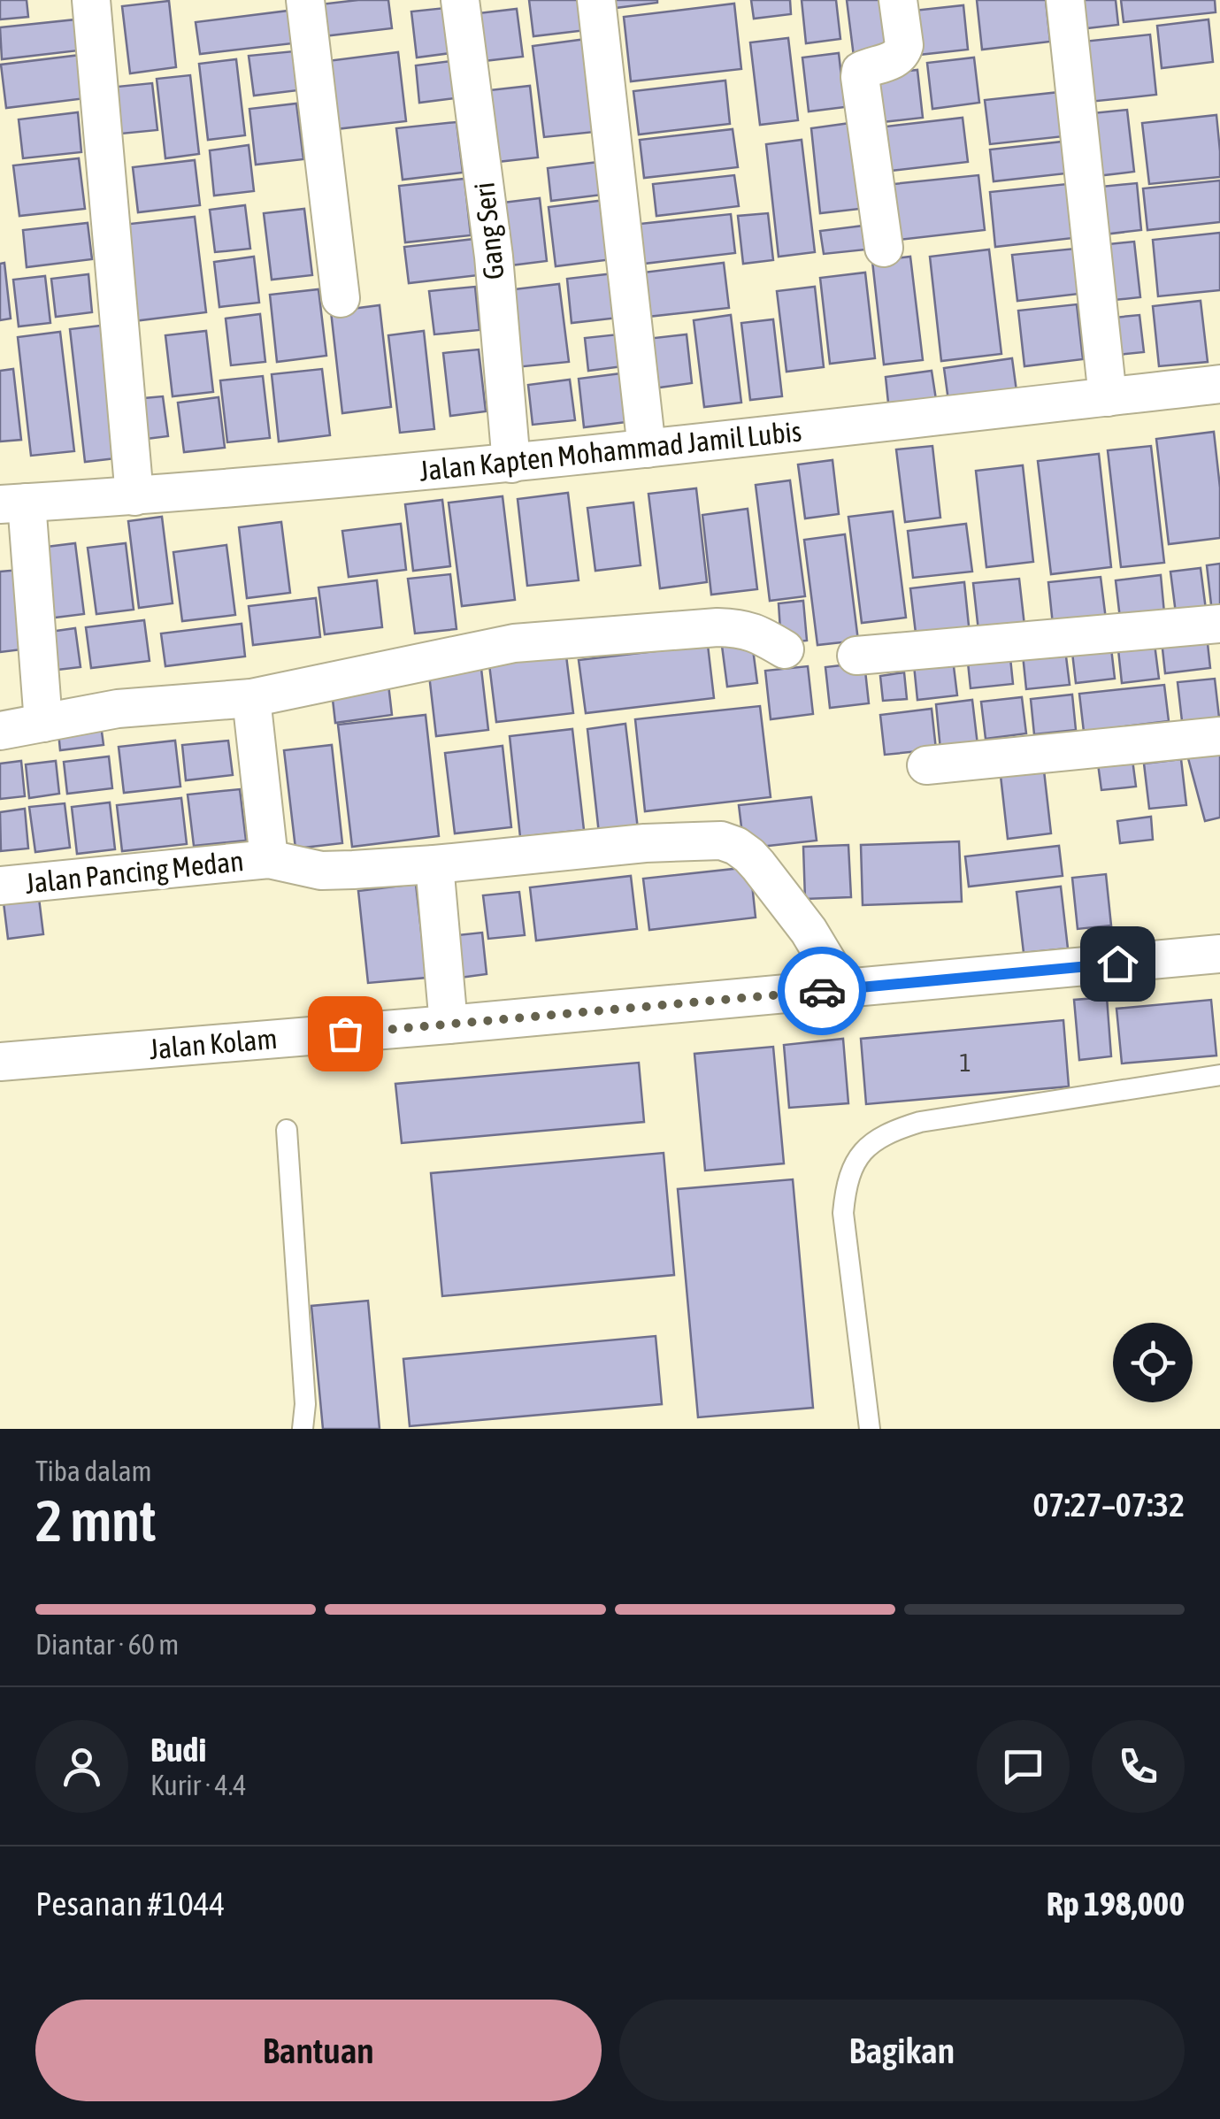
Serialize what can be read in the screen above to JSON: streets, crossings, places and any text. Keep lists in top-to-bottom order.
{
  "streets": {
    "street": [
      "Gang Seri",
      "Jalan Kapten Mohammad Jamil Lubis",
      "Jalan Pancing Medan",
      "Jalan Kolam"
    ]
  },
  "crossings": [
    ["Gang Seri", "Jalan Kapten Mohammad Jamil Lubis"],
    ["Jalan Pancing Medan", "Jalan Kolam"]
  ],
  "house_numbers": ["1"],
  "page": {
    "heading": ["2 mnt", "Tiba dalam", "07:27–07:32"],
    "panel": [
      "Budi",
      "Kurir · 4.4",
      "Pesanan #1044",
      "Rp 198,000"
    ],
    "bar": "Diantar · 60 m",
    "buttons": ["Bantuan", "Bagikan"]
  }
}
